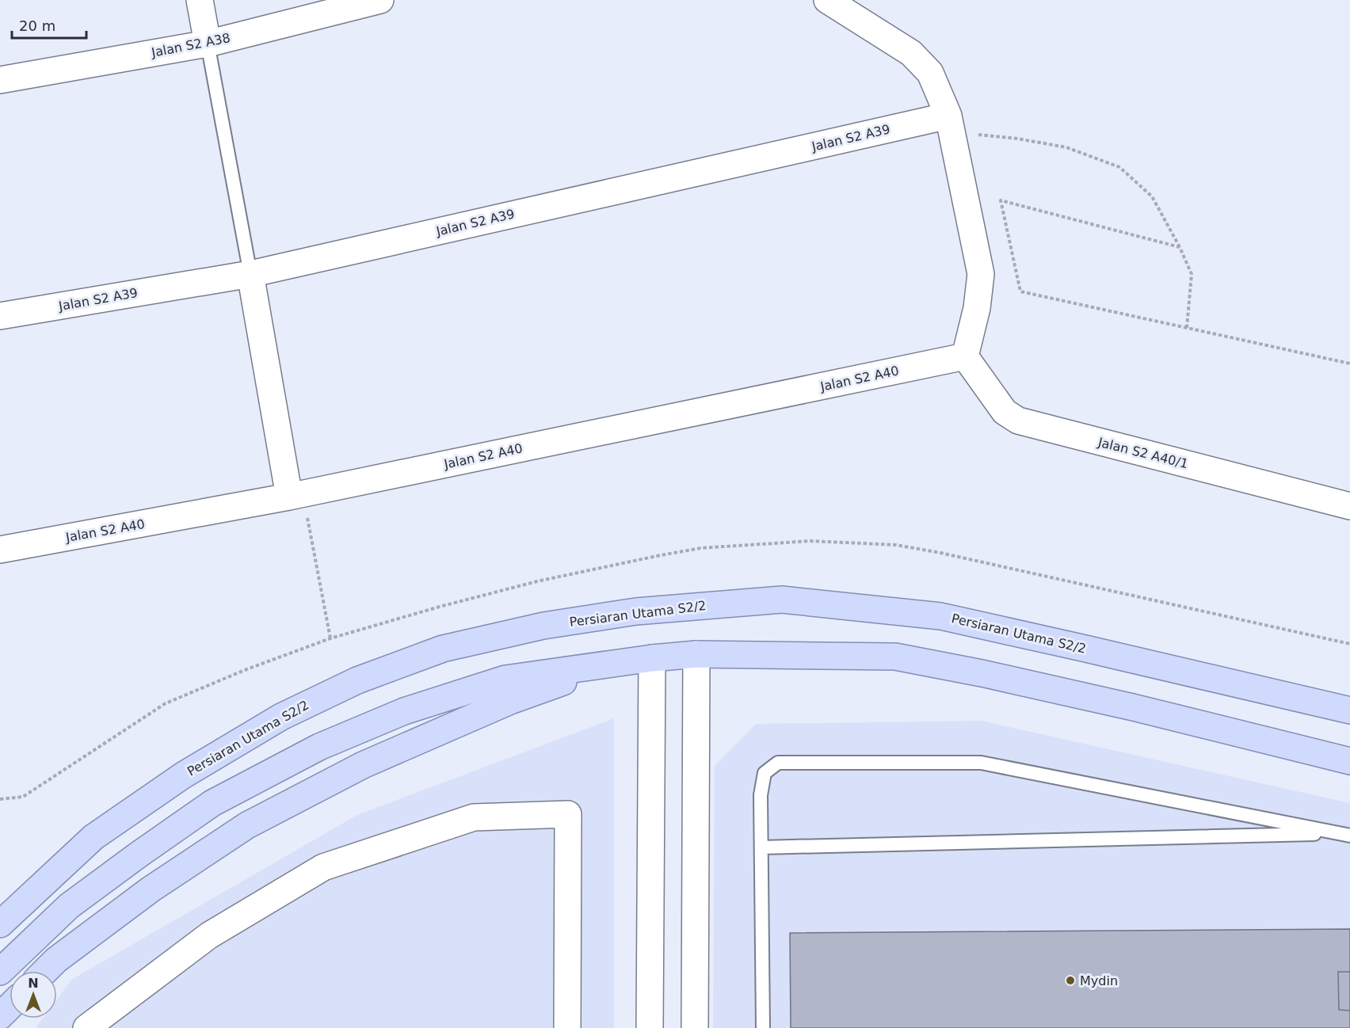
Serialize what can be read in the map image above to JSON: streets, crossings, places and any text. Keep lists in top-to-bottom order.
{
  "streets": {
    "main road": ["Persiaran Utama S2/2"],
    "street": [
      "Jalan S2 A38",
      "Jalan S2 A39",
      "Jalan S2 A40",
      "Jalan S2 A40/1"
    ]
  },
  "crossings": [
    ["Jalan S2 A40", "Jalan S2 A40/1"]
  ],
  "places": ["Mydin"],
  "scale_bar": "20 m",
  "north": "top"
}
